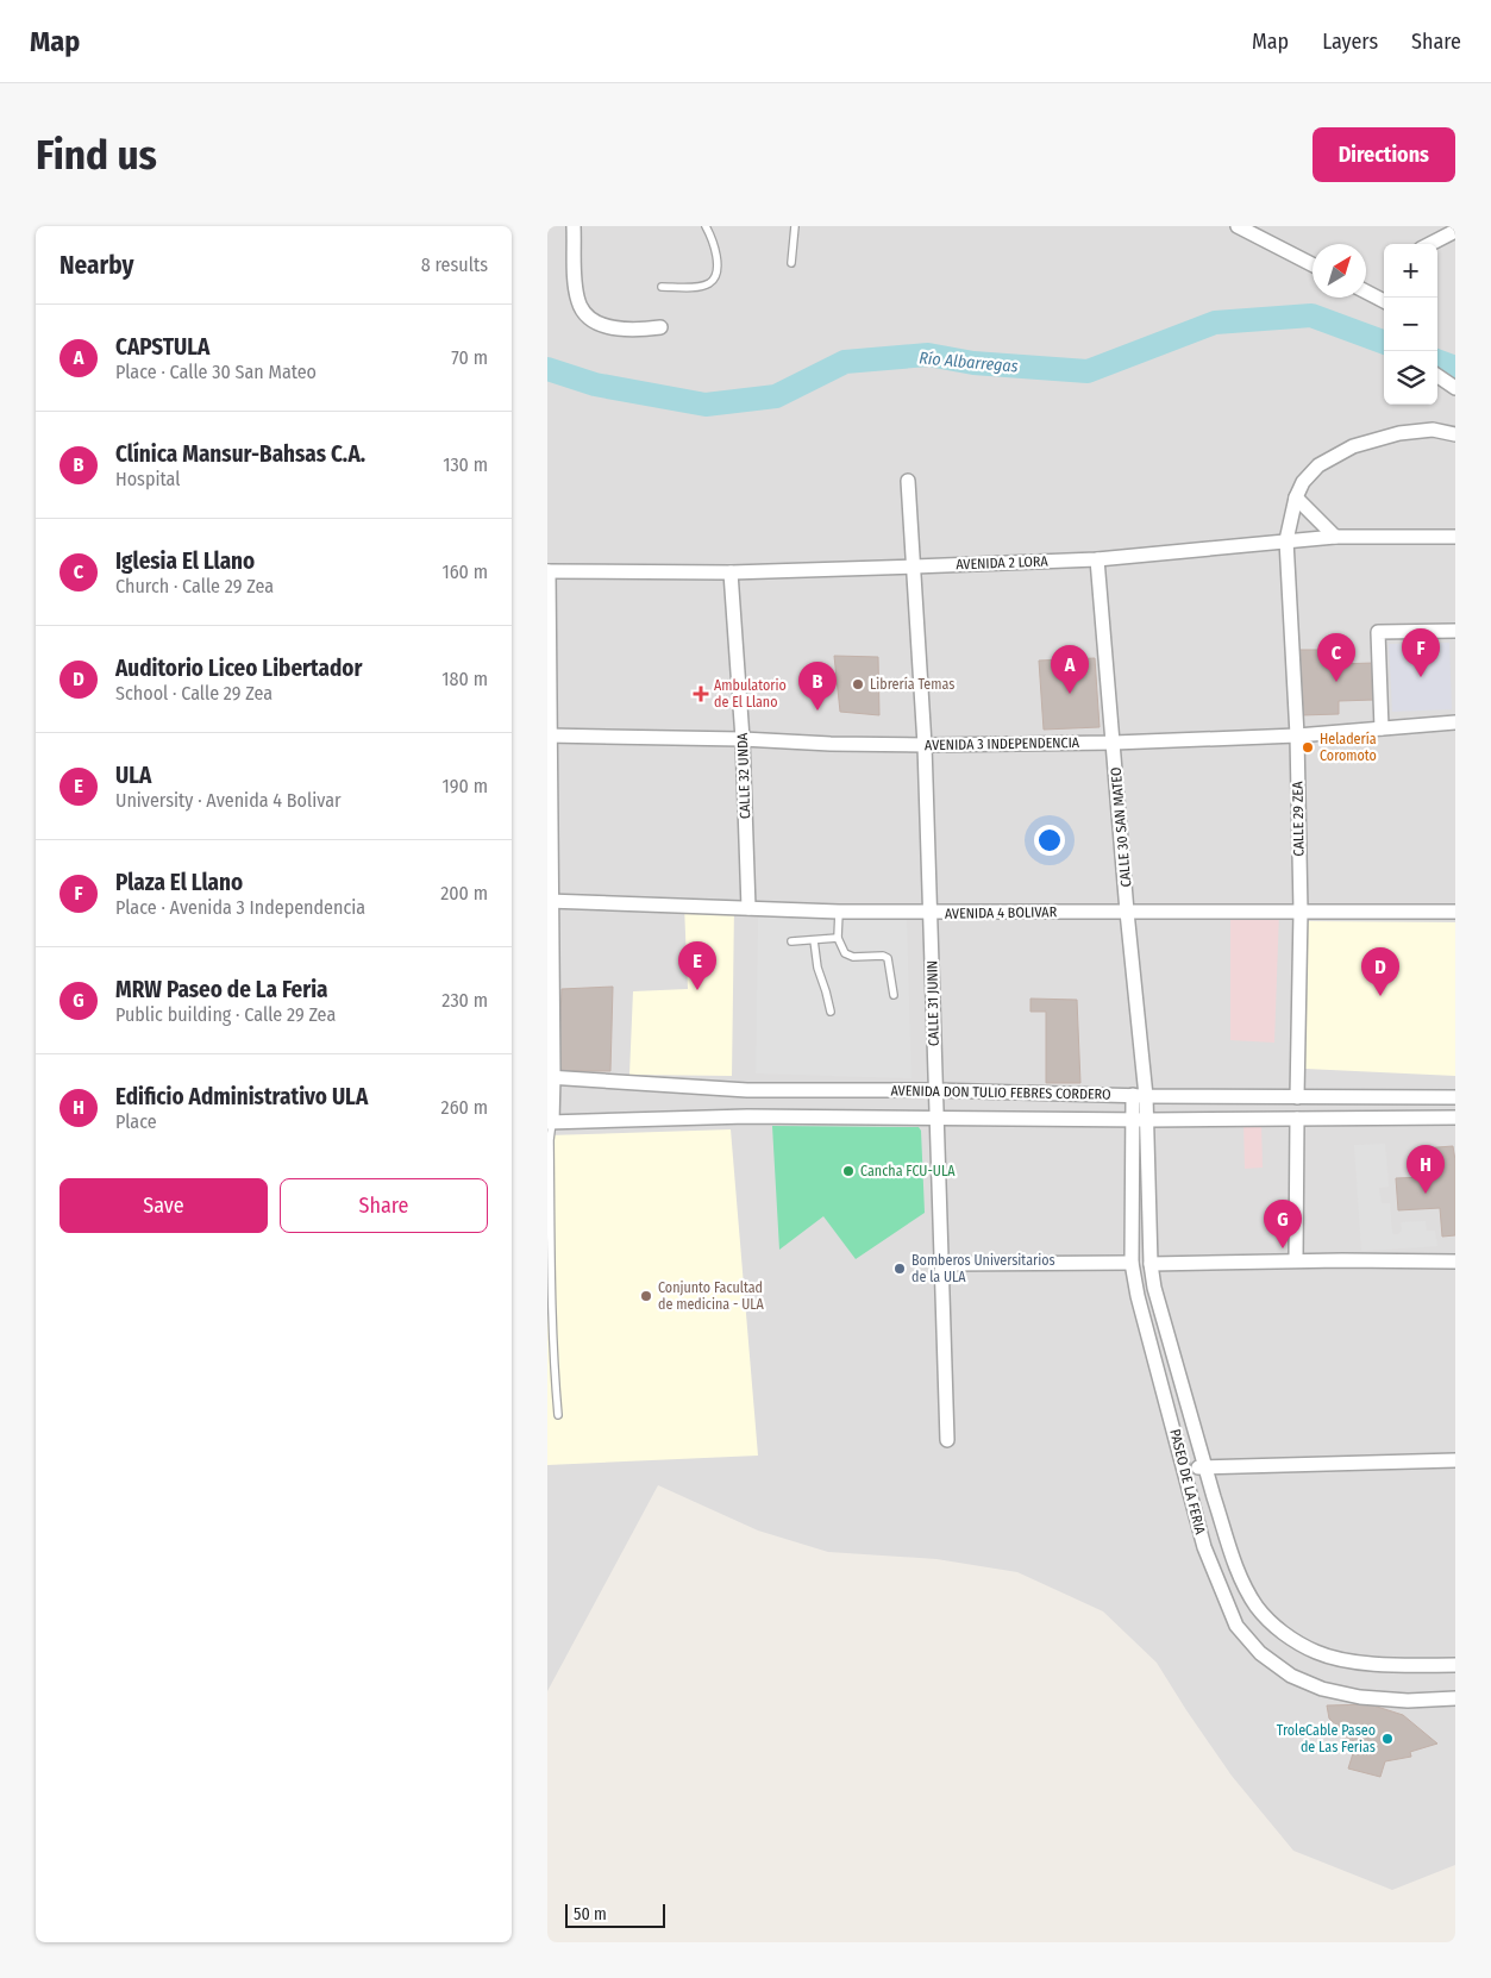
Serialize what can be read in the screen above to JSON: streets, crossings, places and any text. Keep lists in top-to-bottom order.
{
  "streets": {
    "street": [
      "AVENIDA 2 LORA",
      "AVENIDA 3 INDEPENDENCIA",
      "CALLE 32 UNDA",
      "CALLE 29 ZEA",
      "CALLE 30 SAN MATEO",
      "AVENIDA 4 BOLIVAR",
      "CALLE 31 JUNIN",
      "AVENIDA DON TULIO FEBRES CORDERO",
      "PASEO DE LA FERIA"
    ]
  },
  "crossings": [
    ["AVENIDA 2 LORA", "CALLE 32 UNDA"],
    ["AVENIDA 2 LORA", "CALLE 29 ZEA"],
    ["AVENIDA 2 LORA", "CALLE 30 SAN MATEO"],
    ["AVENIDA 2 LORA", "CALLE 31 JUNIN"],
    ["AVENIDA 3 INDEPENDENCIA", "CALLE 32 UNDA"],
    ["AVENIDA 3 INDEPENDENCIA", "CALLE 29 ZEA"],
    ["AVENIDA 3 INDEPENDENCIA", "CALLE 30 SAN MATEO"],
    ["AVENIDA 3 INDEPENDENCIA", "CALLE 31 JUNIN"],
    ["CALLE 32 UNDA", "AVENIDA 4 BOLIVAR"],
    ["CALLE 29 ZEA", "AVENIDA 4 BOLIVAR"],
    ["CALLE 29 ZEA", "AVENIDA DON TULIO FEBRES CORDERO"],
    ["CALLE 30 SAN MATEO", "AVENIDA 4 BOLIVAR"],
    ["CALLE 30 SAN MATEO", "AVENIDA DON TULIO FEBRES CORDERO"],
    ["CALLE 30 SAN MATEO", "PASEO DE LA FERIA"],
    ["AVENIDA 4 BOLIVAR", "CALLE 31 JUNIN"],
    ["CALLE 31 JUNIN", "AVENIDA DON TULIO FEBRES CORDERO"],
    ["AVENIDA DON TULIO FEBRES CORDERO", "PASEO DE LA FERIA"]
  ],
  "water": ["Río Albarregas"],
  "places": {
    "other": [
      "Librería Temas",
      "Heladería Coromoto",
      "Cancha FCU-ULA",
      "Bomberos Universitarios de la ULA",
      "Conjunto Facultad de medicina - ULA",
      "TroleCable Paseo de Las Ferias"
    ],
    "health": ["Ambulatorio de El Llano"]
  },
  "scale_bar": "50 m",
  "north": "top right",
  "page": {
    "header": "Map",
    "nav": ["Map", "Layers", "Share"],
    "buttons": [
      "Directions",
      ["Save", "Share"]
    ],
    "title": "Find us",
    "heading": ["Nearby", "8 results"],
    "map_buttons": ["+", "−"],
    "list": [
      {
        "mark": "A",
        "name": "CAPSTULA",
        "note": "Place · Calle 30 San Mateo",
        "value": "70 m"
      },
      {
        "mark": "B",
        "name": "Clínica Mansur-Bahsas C.A.",
        "note": "Hospital",
        "value": "130 m"
      },
      {
        "mark": "C",
        "name": "Iglesia El Llano",
        "note": "Church · Calle 29 Zea",
        "value": "160 m"
      },
      {
        "mark": "D",
        "name": "Auditorio Liceo Libertador",
        "note": "School · Calle 29 Zea",
        "value": "180 m"
      },
      {
        "mark": "E",
        "name": "ULA",
        "note": "University · Avenida 4 Bolivar",
        "value": "190 m"
      },
      {
        "mark": "F",
        "name": "Plaza El Llano",
        "note": "Place · Avenida 3 Independencia",
        "value": "200 m"
      },
      {
        "mark": "G",
        "name": "MRW Paseo de La Feria",
        "note": "Public building · Calle 29 Zea",
        "value": "230 m"
      },
      {
        "mark": "H",
        "name": "Edificio Administrativo ULA",
        "note": "Place",
        "value": "260 m"
      }
    ],
    "pins": [
      "F",
      "C",
      "A",
      "B",
      "E",
      "D",
      "H",
      "G"
    ],
    "scale": "50 m"
  }
}
